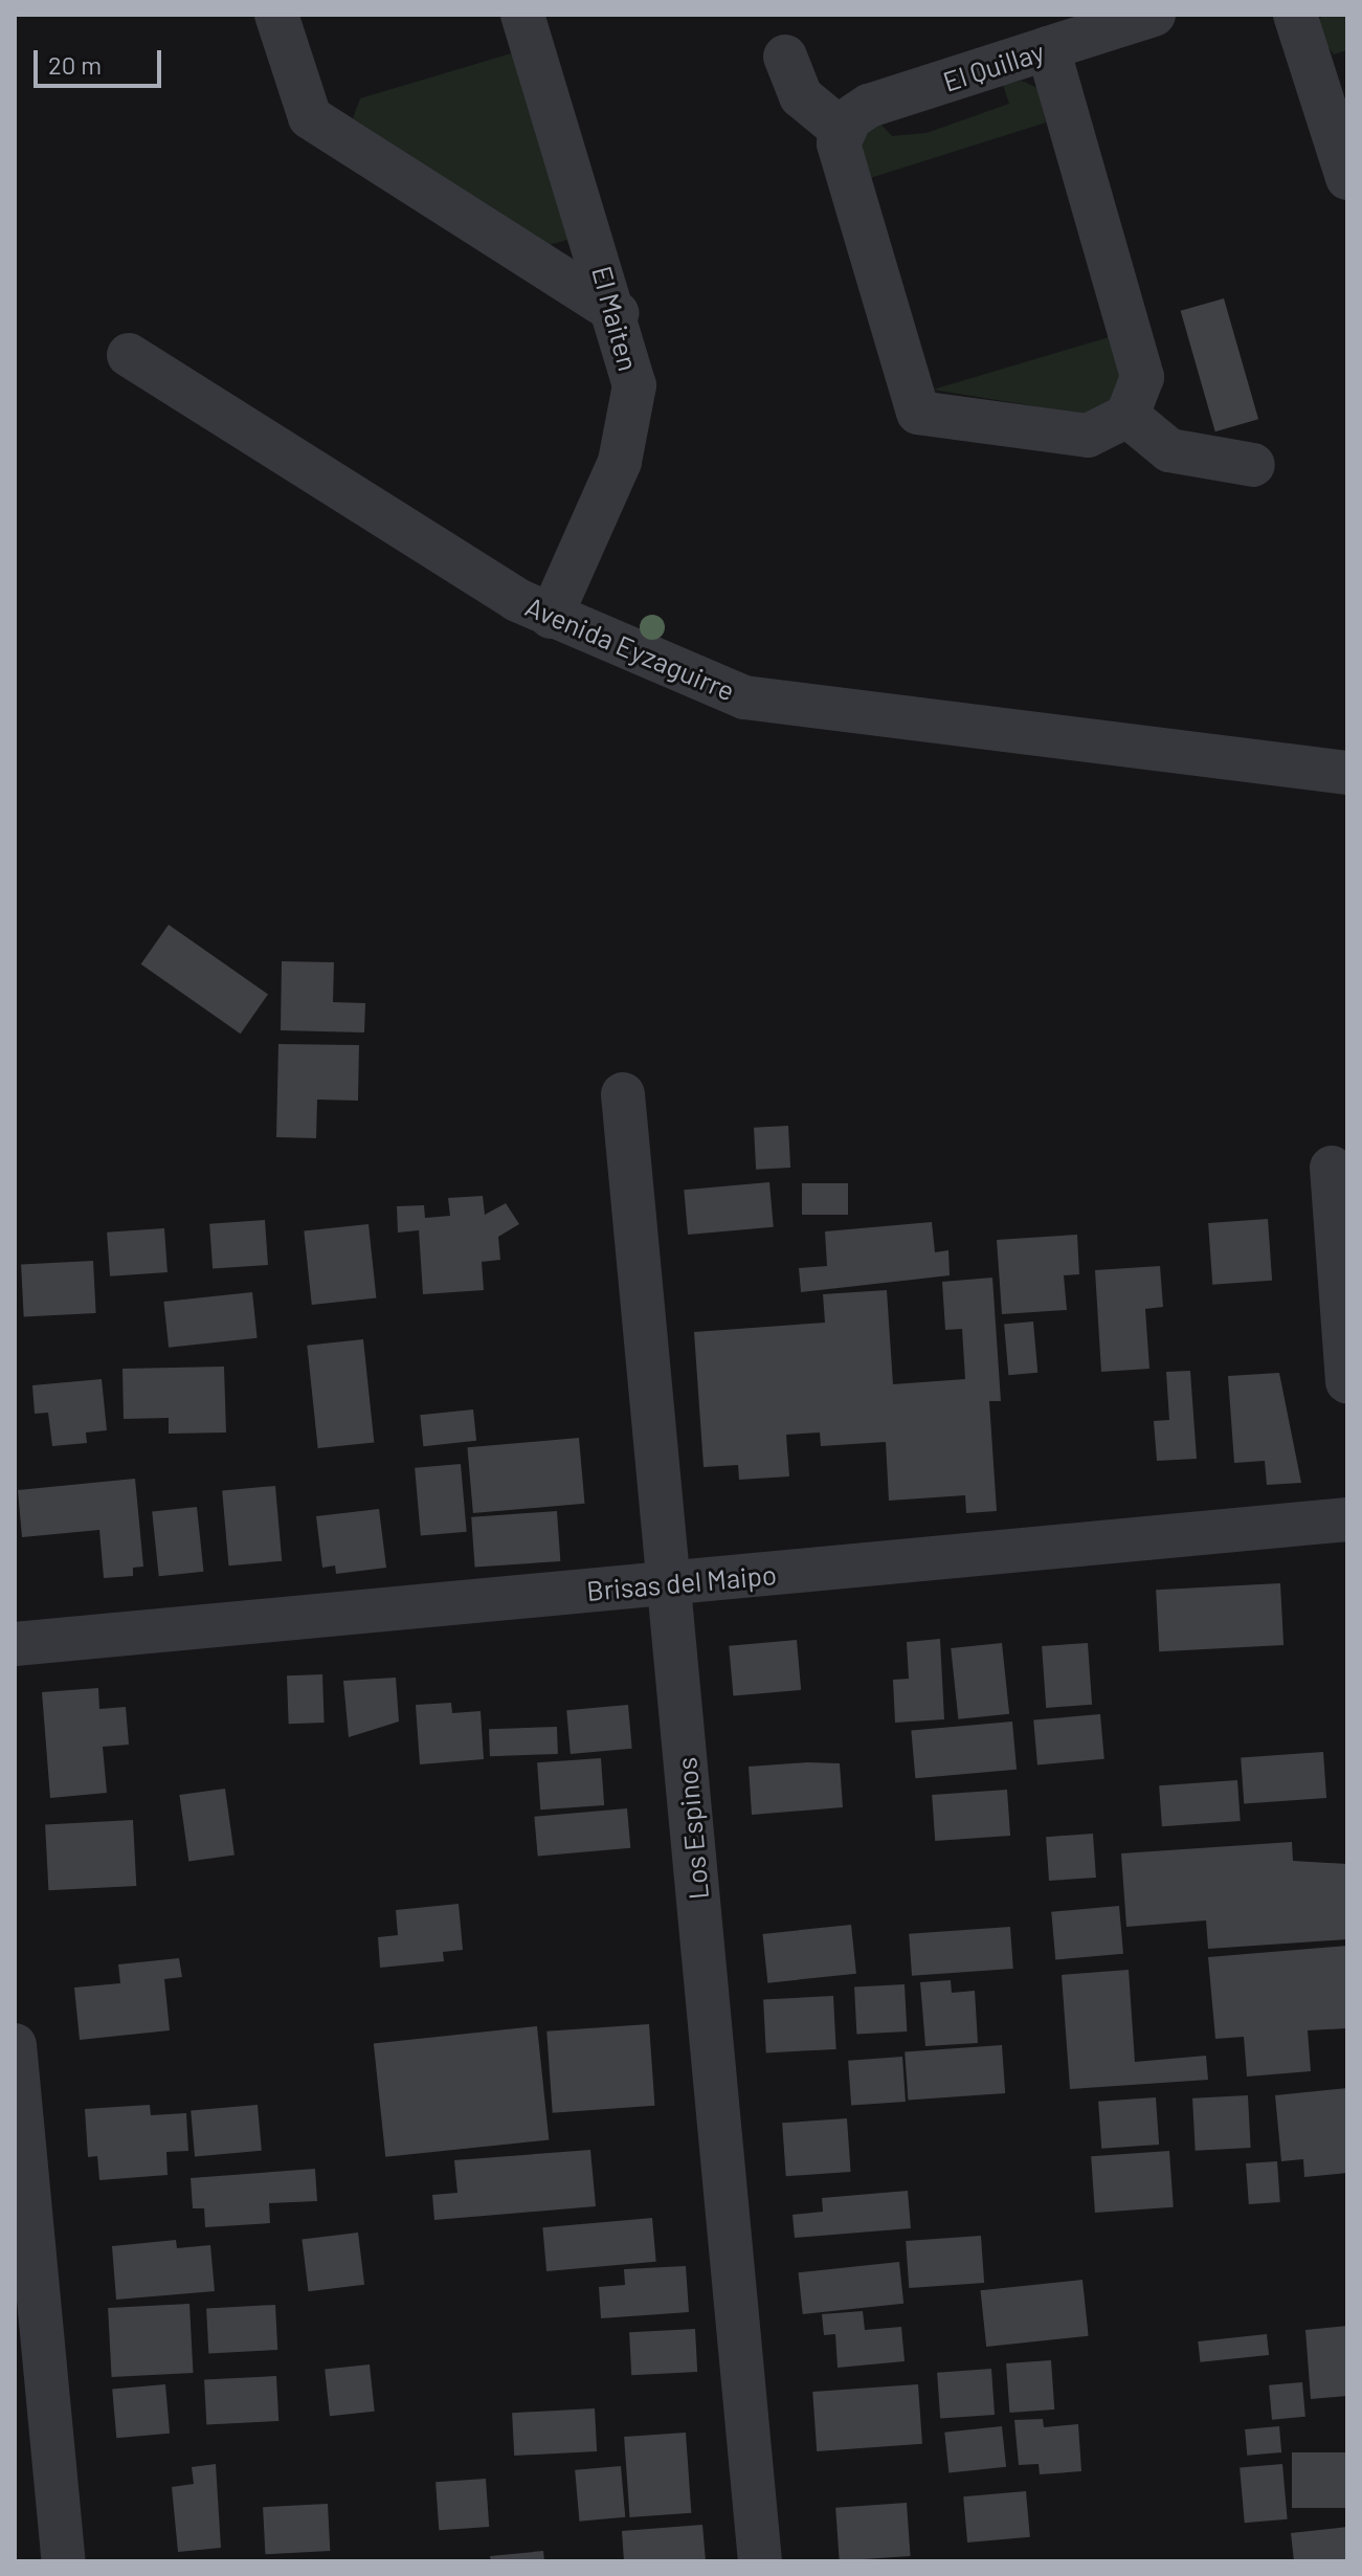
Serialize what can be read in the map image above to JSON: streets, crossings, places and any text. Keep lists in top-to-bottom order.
{
  "streets": {
    "street": [
      "El Quillay",
      "El Maiten",
      "Avenida Eyzaguirre",
      "Brisas del Maipo",
      "Los Espinos"
    ]
  },
  "crossings": [
    ["El Maiten", "Avenida Eyzaguirre"],
    ["Brisas del Maipo", "Los Espinos"]
  ],
  "scale_bar": "20 m"
}
